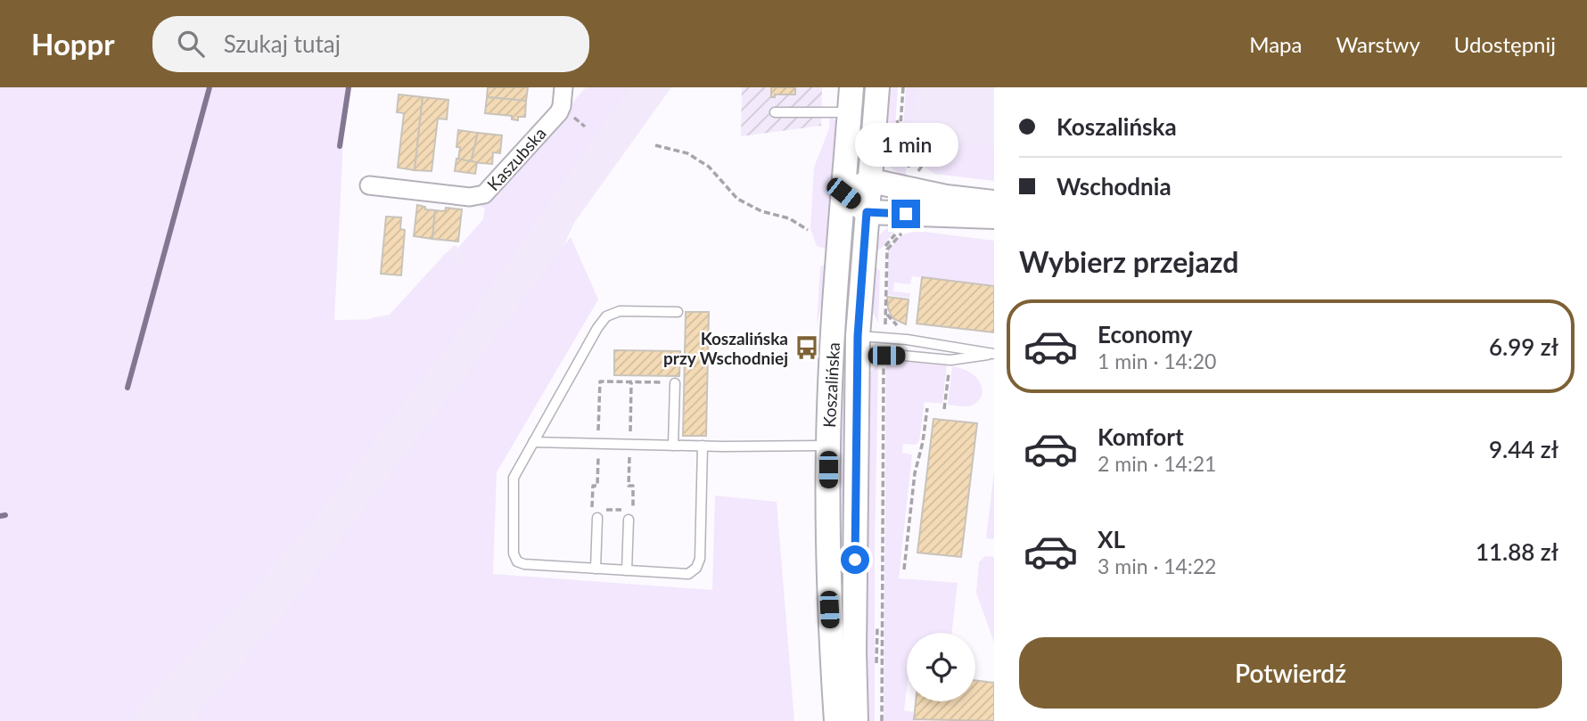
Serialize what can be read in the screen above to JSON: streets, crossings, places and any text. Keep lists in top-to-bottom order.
{
  "streets": {
    "main road": ["Koszalińska"],
    "street": ["Kaszubska"]
  },
  "places": {
    "bus stop": ["Koszalińska przy Wschodniej"]
  },
  "page": {
    "header": "Hoppr",
    "search": "Szukaj tutaj",
    "nav": ["Mapa", "Warstwy", "Udostępnij"],
    "banner": ["Koszalińska", "Wschodnia"],
    "bubble": "1 min",
    "heading": "Wybierz przejazd",
    "list": [
      {
        "name": "Economy",
        "note": "1 min · 14:20",
        "value": "6.99 zł"
      },
      {
        "name": "Komfort",
        "note": "2 min · 14:21",
        "value": "9.44 zł"
      },
      {
        "name": "XL",
        "note": "3 min · 14:22",
        "value": "11.88 zł"
      }
    ],
    "buttons": "Potwierdź"
  }
}
